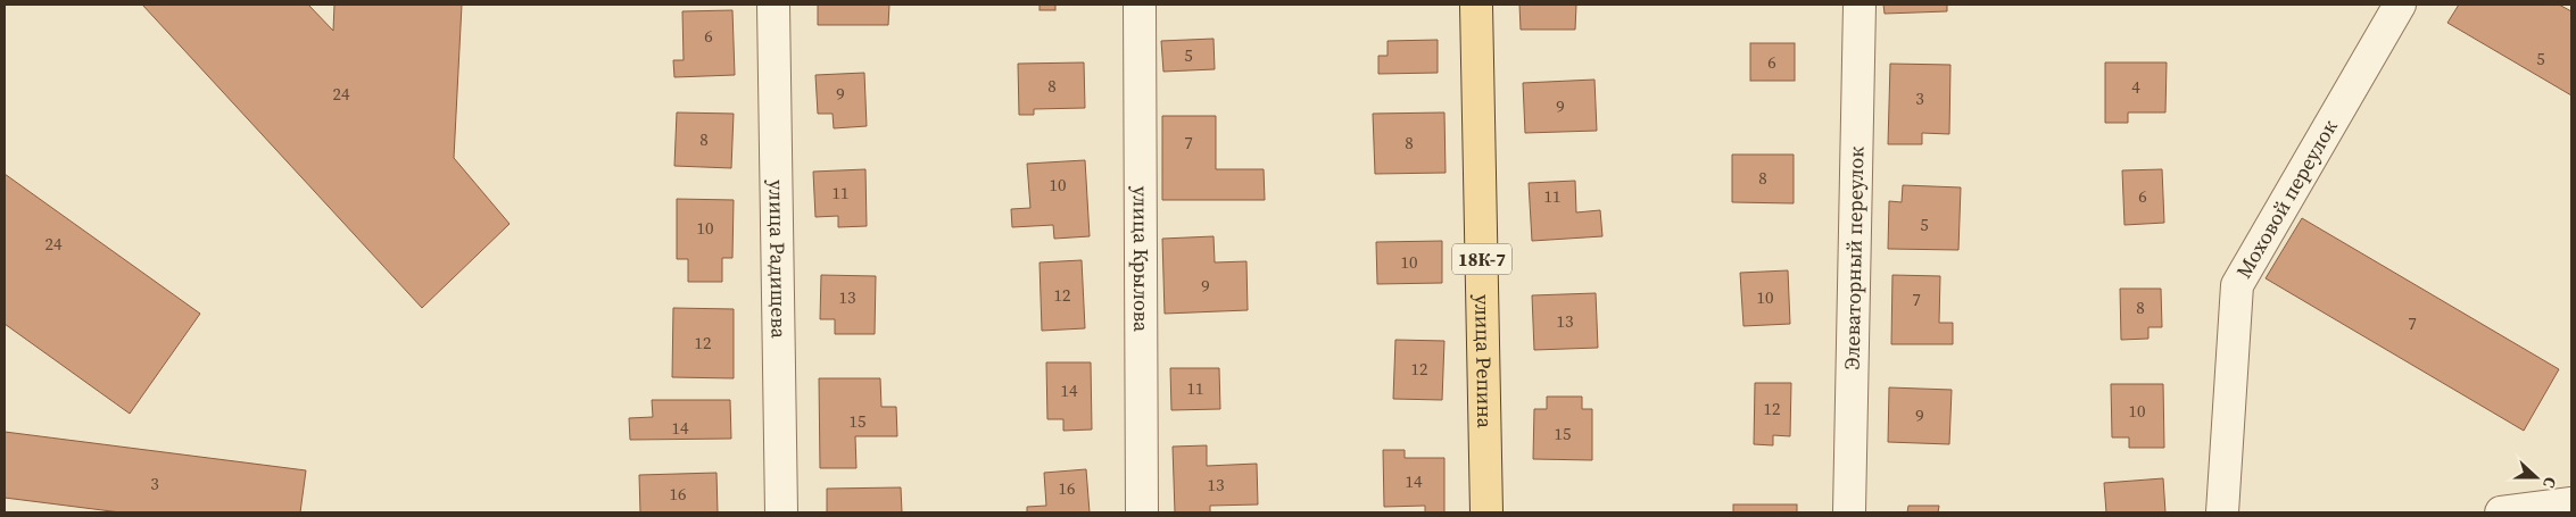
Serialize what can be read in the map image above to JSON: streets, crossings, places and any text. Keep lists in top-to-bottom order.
{
  "streets": {
    "main road": ["18К-7", "улица Репина"],
    "street": [
      "Моховой переулок",
      "улица Радищева",
      "улица Крылова",
      "Элеваторный переулок"
    ]
  },
  "house_numbers": [
    "6",
    "5",
    "5",
    "6",
    "8",
    "4",
    "24",
    "9",
    "3",
    "9",
    "8",
    "7",
    "8",
    "8",
    "10",
    "11",
    "11",
    "6",
    "5",
    "10",
    "24",
    "10",
    "9",
    "12",
    "13",
    "10",
    "7",
    "8",
    "13",
    "7",
    "12",
    "12",
    "11",
    "14",
    "12",
    "10",
    "9",
    "15",
    "14",
    "15",
    "14",
    "3",
    "13",
    "16",
    "16"
  ],
  "north": "right"
}
